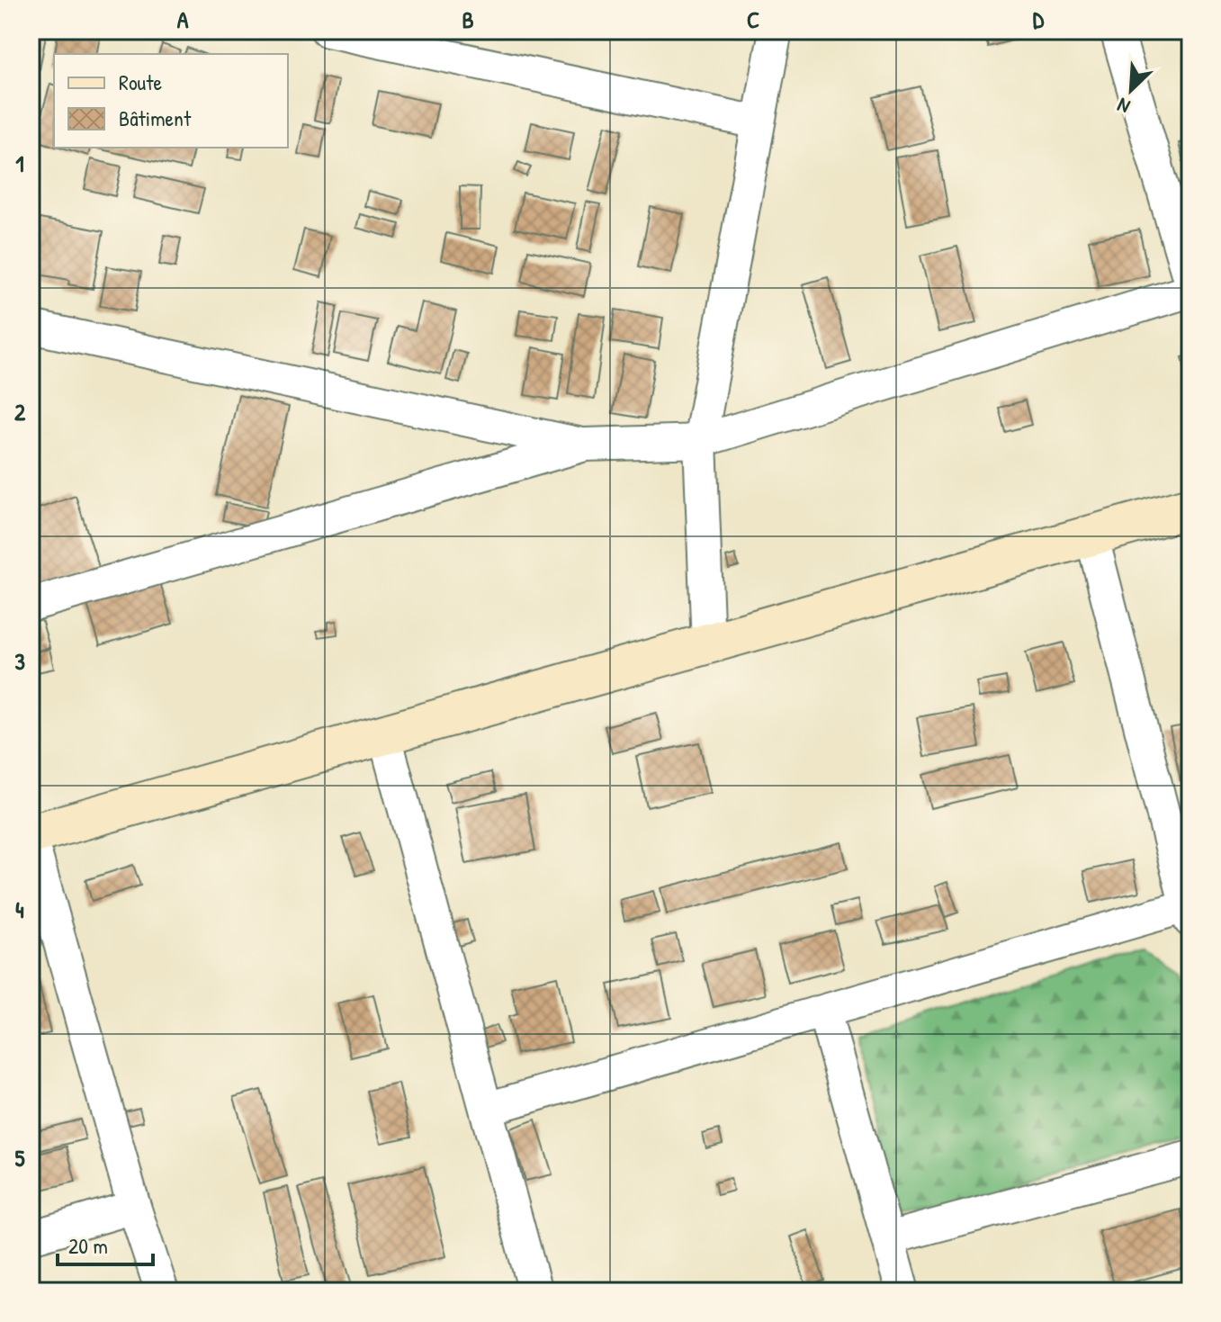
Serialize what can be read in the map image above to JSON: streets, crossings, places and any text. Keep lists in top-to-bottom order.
{
  "legend": ["Route", "Bâtiment"],
  "scale_bar": "20 m",
  "north": "bottom left",
  "grid": {
    "columns": [
      "A",
      "B",
      "C",
      "D"
    ],
    "rows": [
      "1",
      "2",
      "3",
      "4",
      "5"
    ]
  }
}
